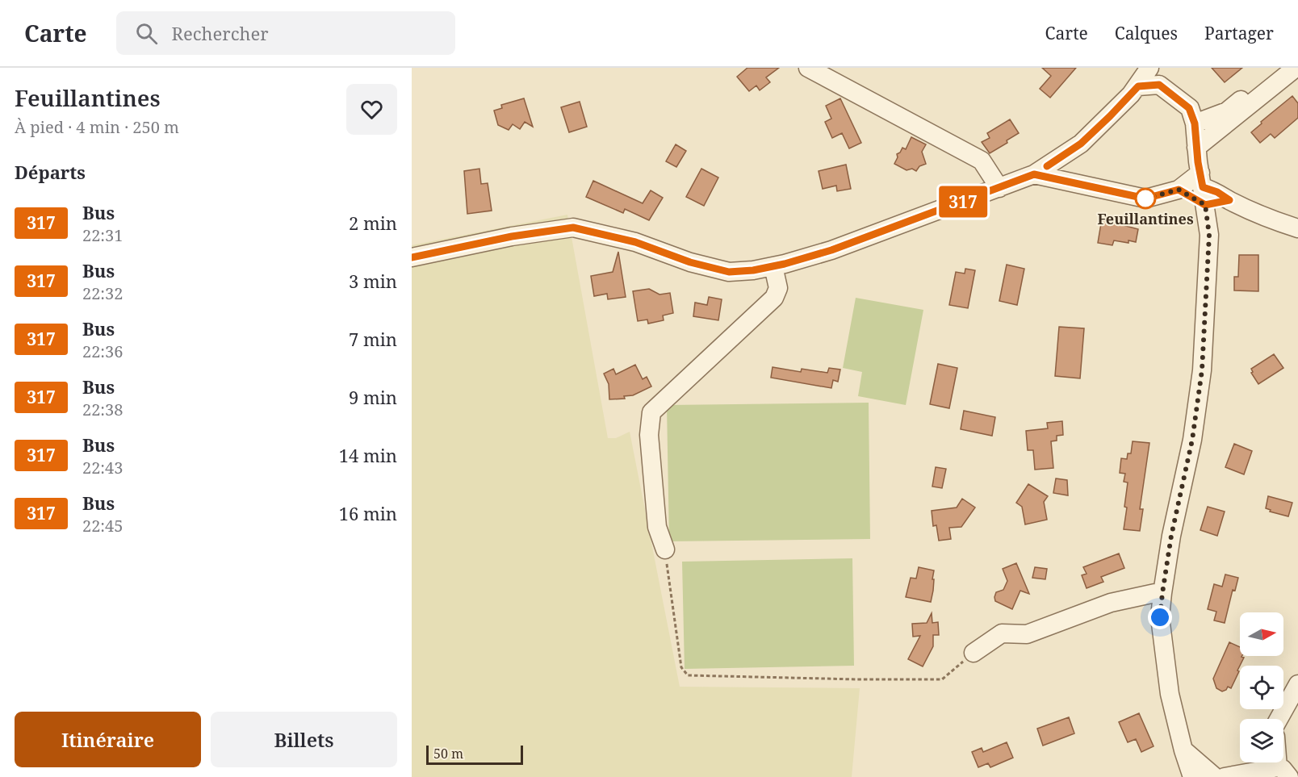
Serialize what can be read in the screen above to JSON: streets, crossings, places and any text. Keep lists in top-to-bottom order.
{
  "places": ["Feuillantines"],
  "lines": ["bus line 317"],
  "scale_bar": "50 m",
  "north": "right",
  "page": {
    "header": "Carte",
    "search": "Rechercher",
    "nav": ["Carte", "Calques", "Partager"],
    "heading": [
      ["Feuillantines", "À pied · 4 min · 250 m"],
      "Départs"
    ],
    "on_map": "317",
    "list": [
      {
        "mark": "317",
        "name": "Bus",
        "note": "22:31",
        "value": "2 min"
      },
      {
        "mark": "317",
        "name": "Bus",
        "note": "22:32",
        "value": "3 min"
      },
      {
        "mark": "317",
        "name": "Bus",
        "note": "22:36",
        "value": "7 min"
      },
      {
        "mark": "317",
        "name": "Bus",
        "note": "22:38",
        "value": "9 min"
      },
      {
        "mark": "317",
        "name": "Bus",
        "note": "22:43",
        "value": "14 min"
      },
      {
        "mark": "317",
        "name": "Bus",
        "note": "22:45",
        "value": "16 min"
      }
    ],
    "buttons": ["Itinéraire", "Billets"],
    "scale": "50 m"
  }
}
